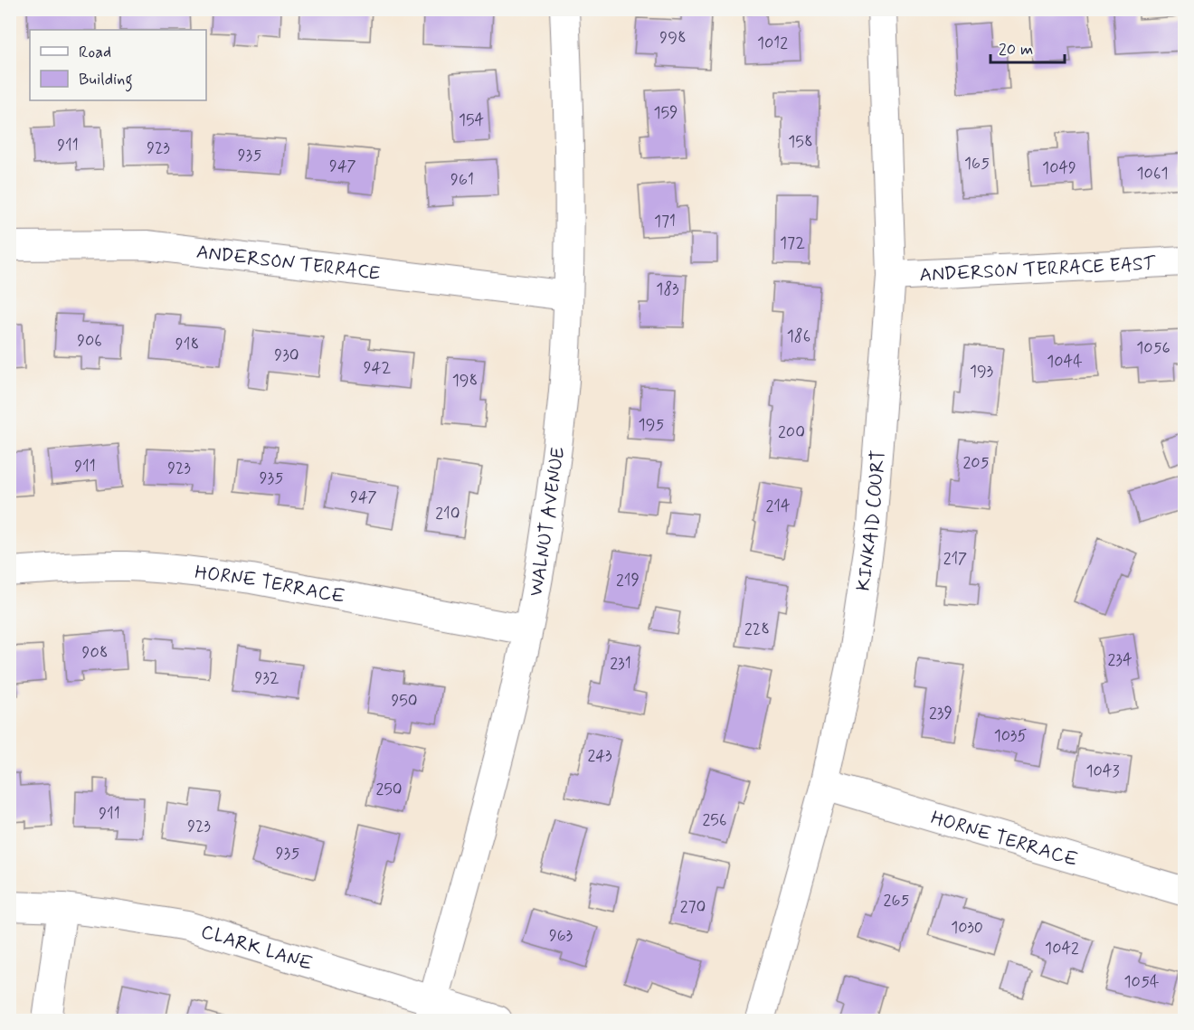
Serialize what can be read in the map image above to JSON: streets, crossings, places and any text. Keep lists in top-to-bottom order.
{
  "streets": {
    "street": [
      "ANDERSON TERRACE",
      "ANDERSON TERRACE EAST",
      "WALNUT AVENUE",
      "KINKAID COURT",
      "HORNE TERRACE",
      "CLARK LANE"
    ]
  },
  "crossings": [
    ["ANDERSON TERRACE", "WALNUT AVENUE"],
    ["ANDERSON TERRACE EAST", "KINKAID COURT"],
    ["WALNUT AVENUE", "HORNE TERRACE"],
    ["WALNUT AVENUE", "CLARK LANE"],
    ["KINKAID COURT", "HORNE TERRACE"]
  ],
  "house_numbers": [
    "998",
    "1012",
    "159",
    "154",
    "158",
    "911",
    "923",
    "935",
    "165",
    "947",
    "1049",
    "1061",
    "961",
    "171",
    "172",
    "183",
    "186",
    "906",
    "918",
    "1056",
    "930",
    "1044",
    "942",
    "193",
    "198",
    "195",
    "200",
    "205",
    "911",
    "923",
    "935",
    "947",
    "214",
    "210",
    "217",
    "219",
    "228",
    "908",
    "234",
    "231",
    "932",
    "950",
    "239",
    "1035",
    "243",
    "1043",
    "250",
    "911",
    "256",
    "923",
    "935",
    "265",
    "270",
    "1030",
    "963",
    "1042",
    "1054"
  ],
  "legend": ["Road", "Building"],
  "scale_bar": "20 m"
}
